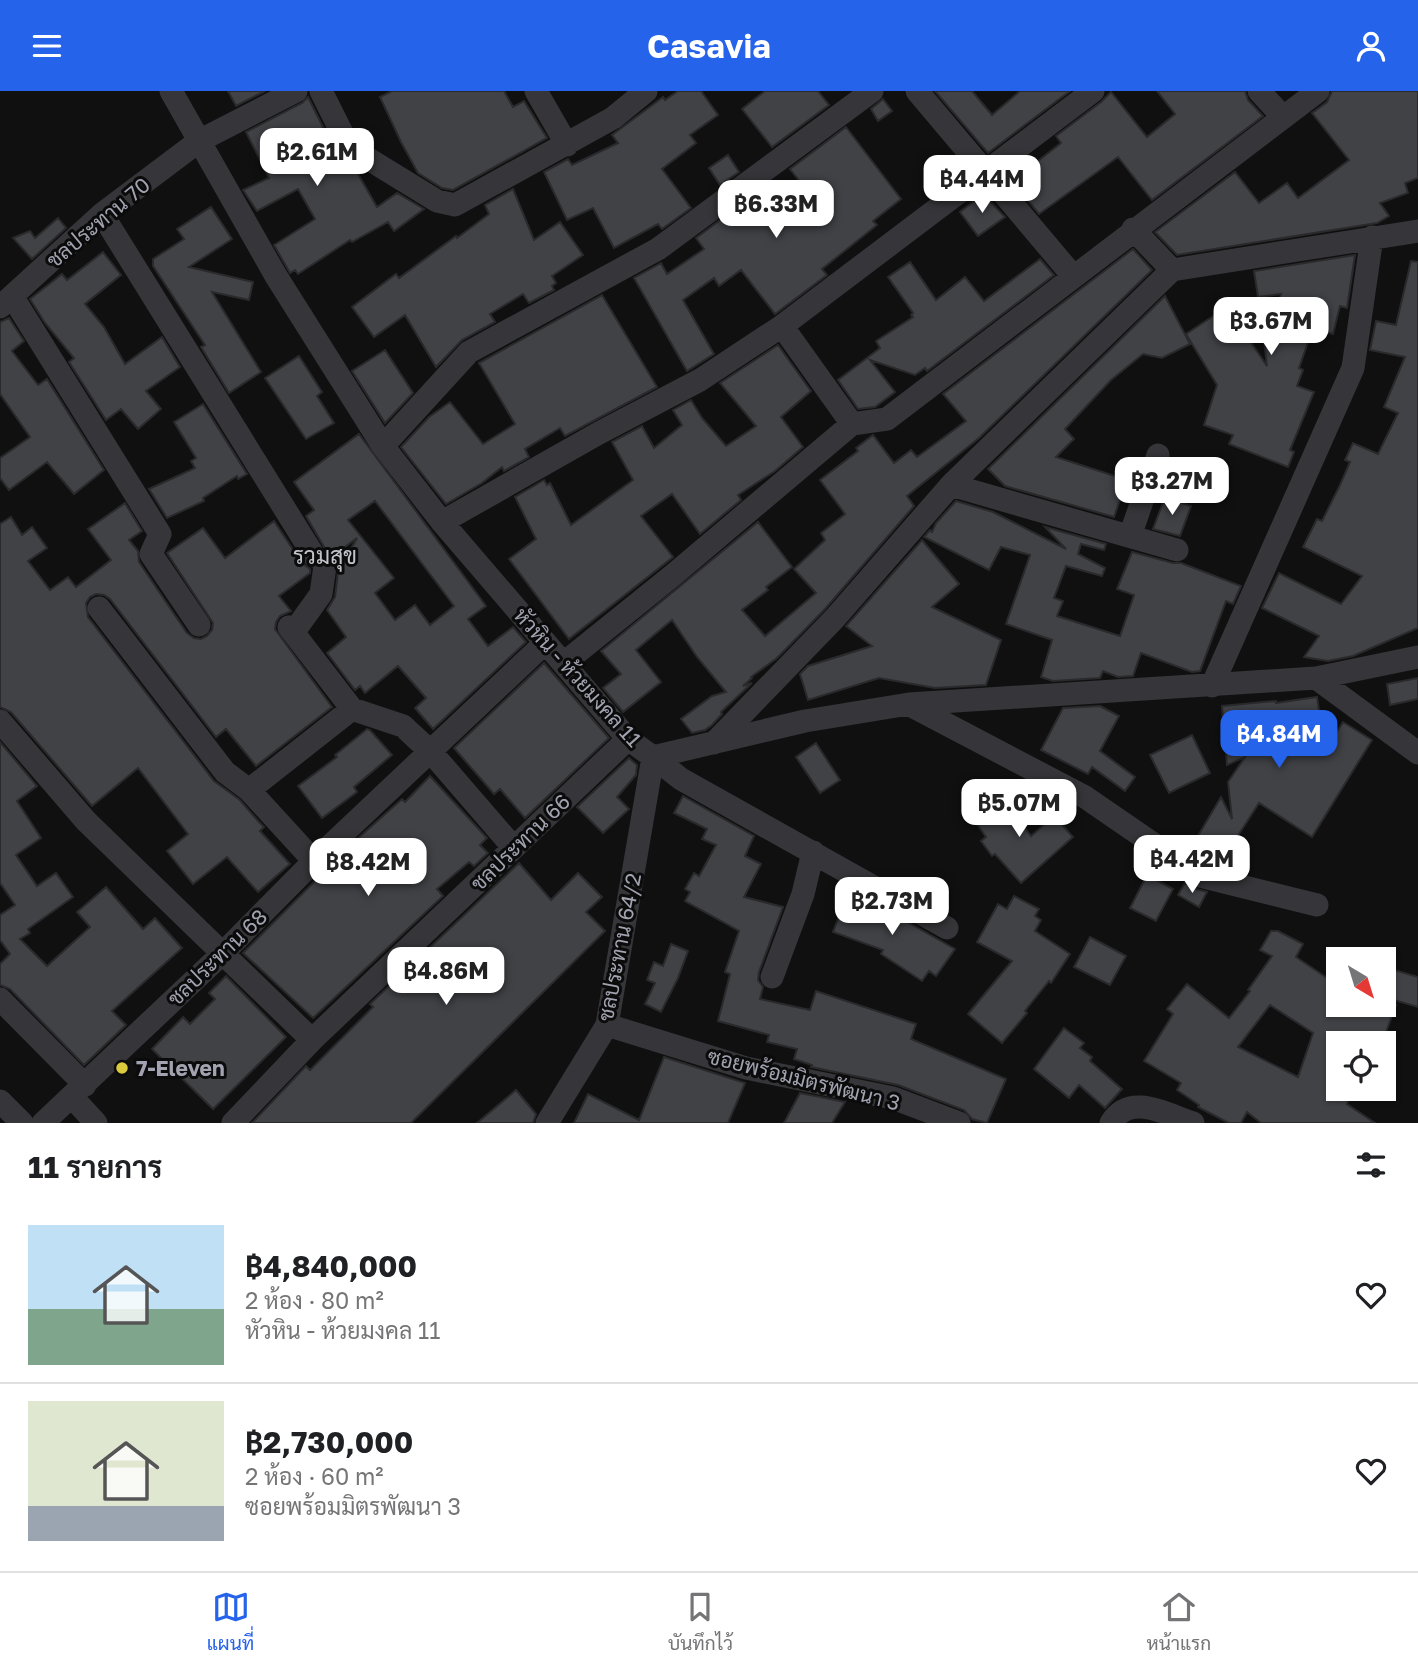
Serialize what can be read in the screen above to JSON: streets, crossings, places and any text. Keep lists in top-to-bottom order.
{
  "streets": {
    "street": [
      "ชลประทาน 70",
      "หัวหิน - ห้วยมงคล 11",
      "ชลประทาน 66",
      "ชลประทาน 64/2",
      "ชลประทาน 68",
      "ซอยพร้อมมิตรพัฒนา 3"
    ]
  },
  "crossings": [
    ["ชลประทาน 70", "หัวหิน - ห้วยมงคล 11"],
    ["หัวหิน - ห้วยมงคล 11", "ชลประทาน 66"],
    ["หัวหิน - ห้วยมงคล 11", "ชลประทาน 64/2"],
    ["หัวหิน - ห้วยมงคล 11", "ชลประทาน 68"],
    ["ชลประทาน 64/2", "ซอยพร้อมมิตรพัฒนา 3"]
  ],
  "districts": ["รวมสุข"],
  "places": ["7-Eleven"],
  "north": "bottom right",
  "page": {
    "header": "Casavia",
    "price": [
      "฿2.61M",
      "฿4.44M",
      "฿6.33M",
      "฿3.67M",
      "฿3.27M",
      "฿4.84M",
      "฿5.07M",
      "฿4.42M",
      "฿8.42M",
      "฿2.73M",
      "฿4.86M"
    ],
    "heading": "11 รายการ",
    "list": [
      {
        "name": "฿4,840,000",
        "note": "2 ห้อง · 80 m² · หัวหิน - ห้วยมงคล 11"
      },
      {
        "name": "฿2,730,000",
        "note": "2 ห้อง · 60 m² · ซอยพร้อมมิตรพัฒนา 3"
      }
    ],
    "tabs": ["แผนที่", "บันทึกไว้", "หน้าแรก"]
  }
}
